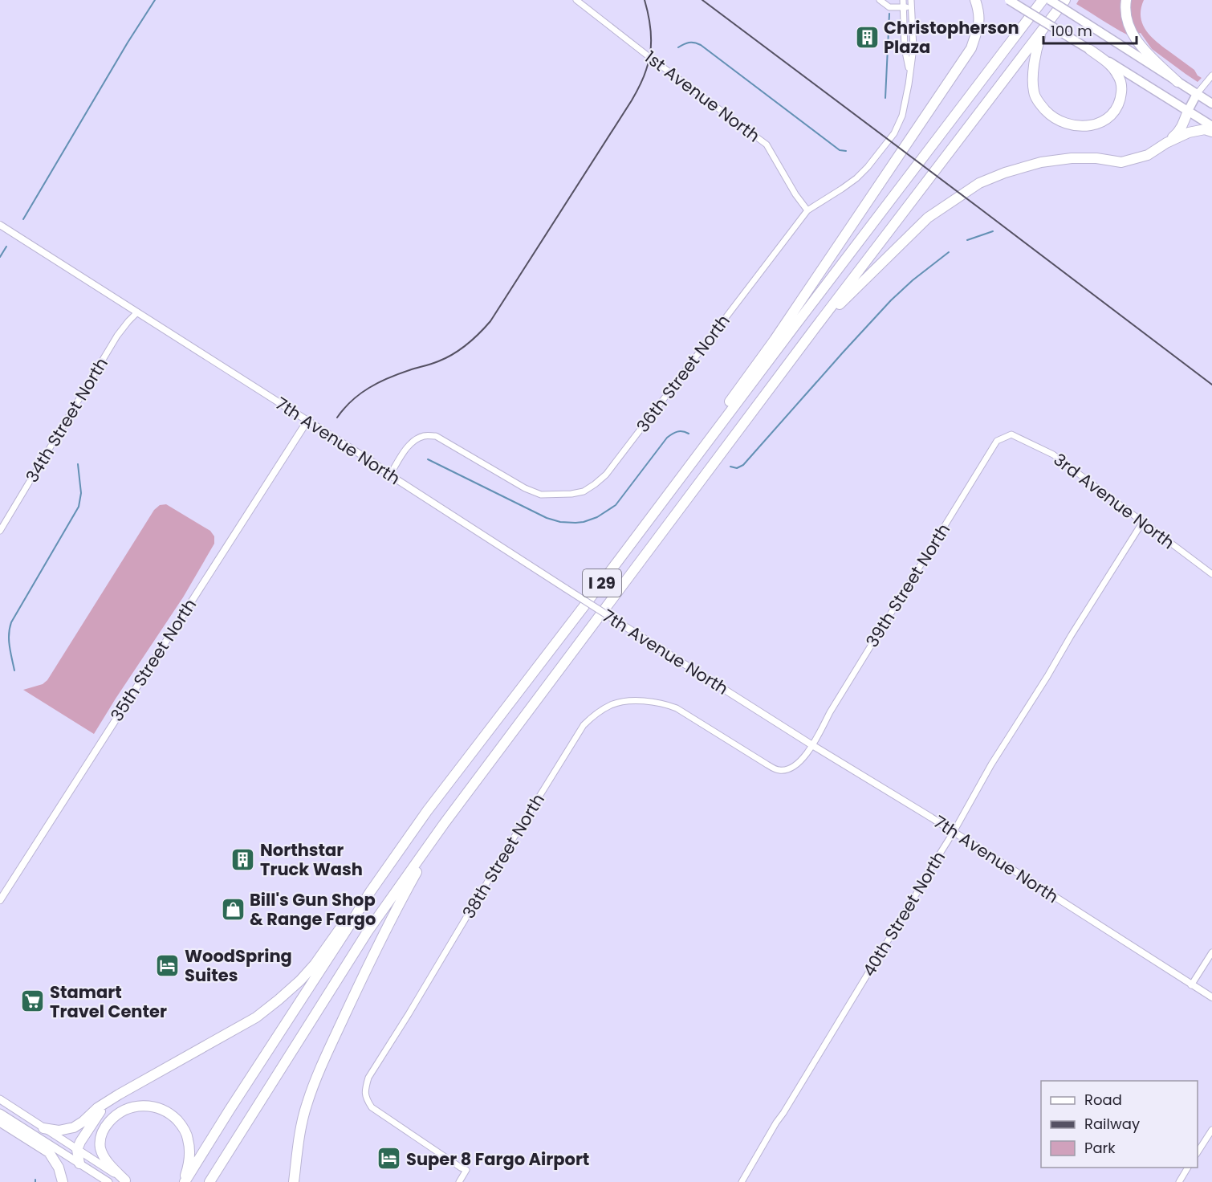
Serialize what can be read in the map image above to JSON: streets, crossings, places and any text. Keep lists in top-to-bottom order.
{
  "streets": {
    "highway": ["I 29"],
    "street": [
      "1st Avenue North",
      "36th Street North",
      "34th Street North",
      "7th Avenue North",
      "3rd Avenue North",
      "39th Street North",
      "35th Street North",
      "38th Street North",
      "40th Street North"
    ]
  },
  "crossings": [
    ["1st Avenue North", "36th Street North"],
    ["36th Street North", "7th Avenue North"],
    ["34th Street North", "7th Avenue North"],
    ["7th Avenue North", "39th Street North"],
    ["7th Avenue North", "35th Street North"],
    ["7th Avenue North", "38th Street North"],
    ["7th Avenue North", "40th Street North"],
    ["3rd Avenue North", "39th Street North"],
    ["3rd Avenue North", "40th Street North"],
    ["39th Street North", "38th Street North"]
  ],
  "places": {
    "building": ["Christopherson Plaza", "Northstar Truck Wash"],
    "shop": ["Bill's Gun Shop & Range Fargo"],
    "hotel": ["WoodSpring Suites", "Super 8 Fargo Airport"],
    "supermarket": ["Stamart Travel Center"]
  },
  "legend": ["Road", "Railway", "Park"],
  "scale_bar": "100 m"
}
